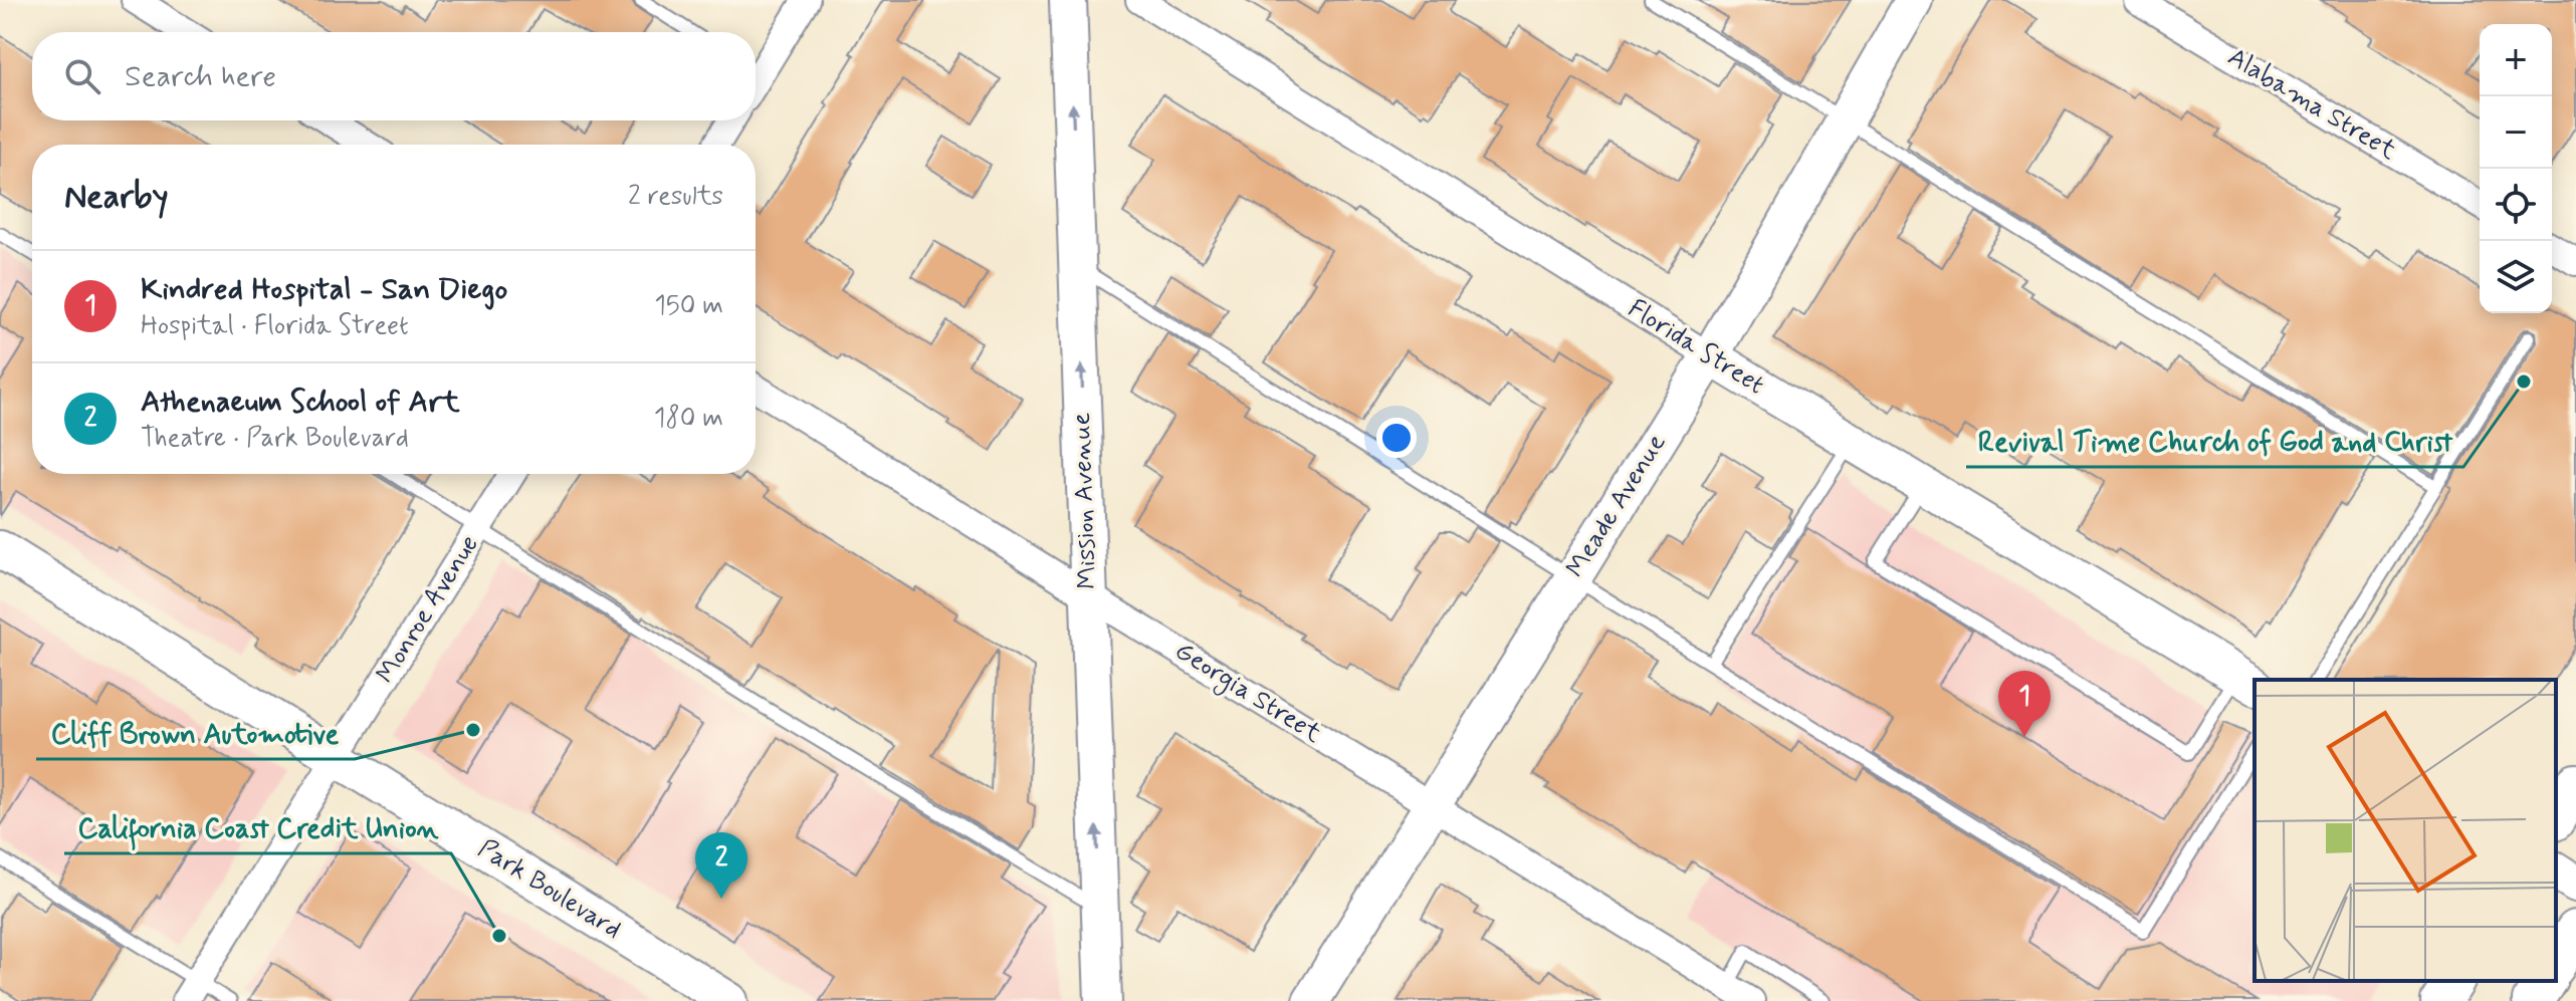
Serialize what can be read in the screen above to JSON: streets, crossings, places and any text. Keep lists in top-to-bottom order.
{
  "streets": {
    "main road": [
      "Florida Street",
      "Mission Avenue",
      "Meade Avenue",
      "Park Boulevard"
    ],
    "street": ["Alabama Street", "Monroe Avenue", "Georgia Street"]
  },
  "crossings": [
    ["Florida Street", "Meade Avenue"],
    ["Mission Avenue", "Georgia Street"],
    ["Meade Avenue", "Georgia Street"],
    ["Monroe Avenue", "Park Boulevard"]
  ],
  "one_way": ["Mission Avenue"],
  "places": ["Revival Time Church of God and Christ", "Cliff Brown Automotive", "California Coast Credit Union"],
  "page": {
    "map_buttons": ["+", "−"],
    "search": "Search here",
    "heading": ["Nearby", "2 results"],
    "list": [
      {
        "mark": "1",
        "name": "Kindred Hospital - San Diego",
        "note": "Hospital · Florida Street",
        "value": "150 m"
      },
      {
        "mark": "2",
        "name": "Athenaeum School of Art",
        "note": "Theatre · Park Boulevard",
        "value": "180 m"
      }
    ],
    "pins": ["1", "2"]
  }
}
